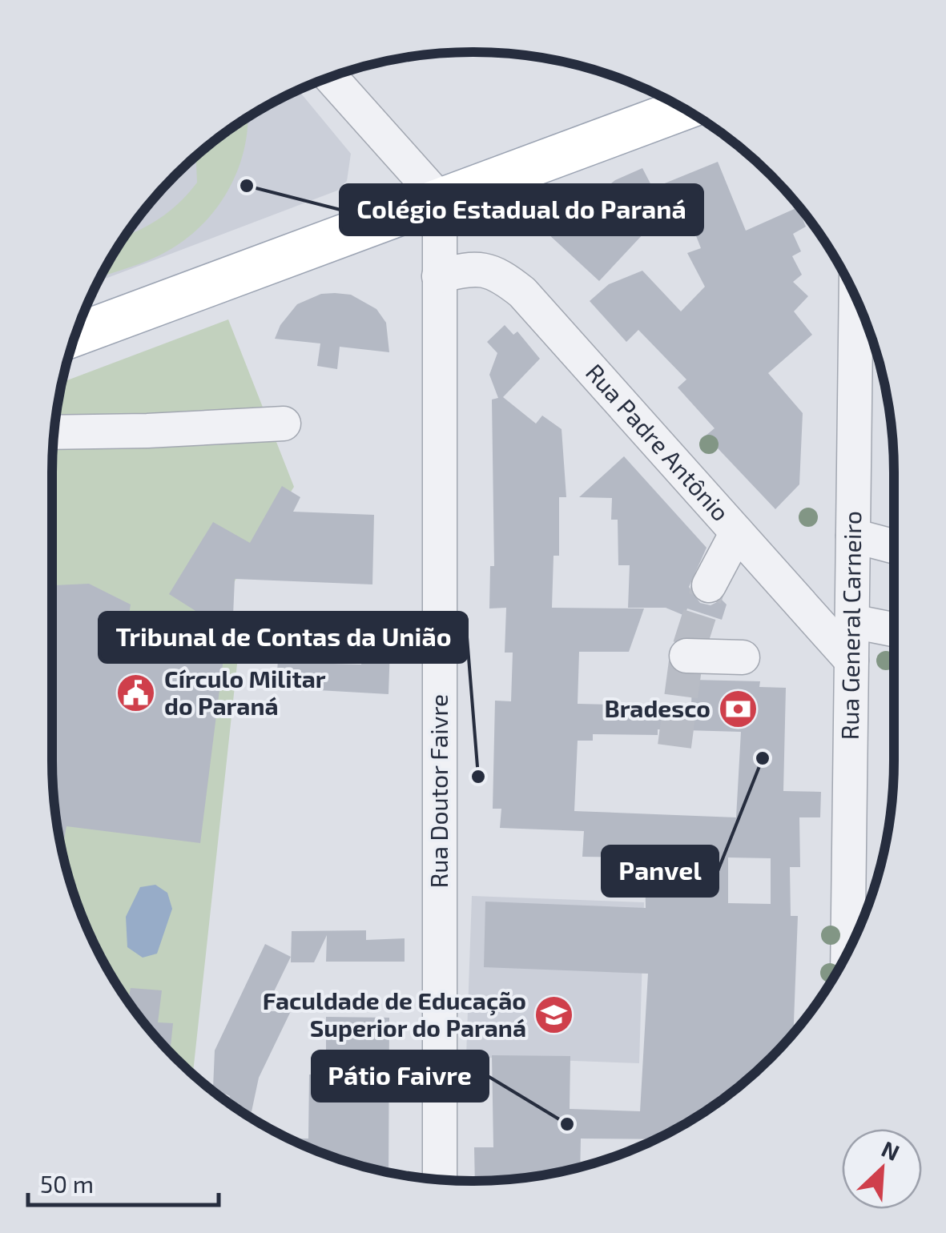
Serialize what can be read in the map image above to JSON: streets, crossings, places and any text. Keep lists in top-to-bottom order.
{
  "streets": {
    "street": ["Rua Padre Antônio", "Rua General Carneiro", "Rua Doutor Faivre"]
  },
  "crossings": [
    ["Rua Padre Antônio", "Rua General Carneiro"],
    ["Rua Padre Antônio", "Rua Doutor Faivre"]
  ],
  "places": {
    "other": [
      "Colégio Estadual do Paraná",
      "Panvel",
      "Tribunal de Contas da União",
      "Pátio Faivre"
    ],
    "public building": ["Círculo Militar do Paraná"],
    "bank": ["Bradesco"],
    "school or university": ["Faculdade de Educação Superior do Paraná"]
  },
  "scale_bar": "50 m",
  "north": "top right"
}
